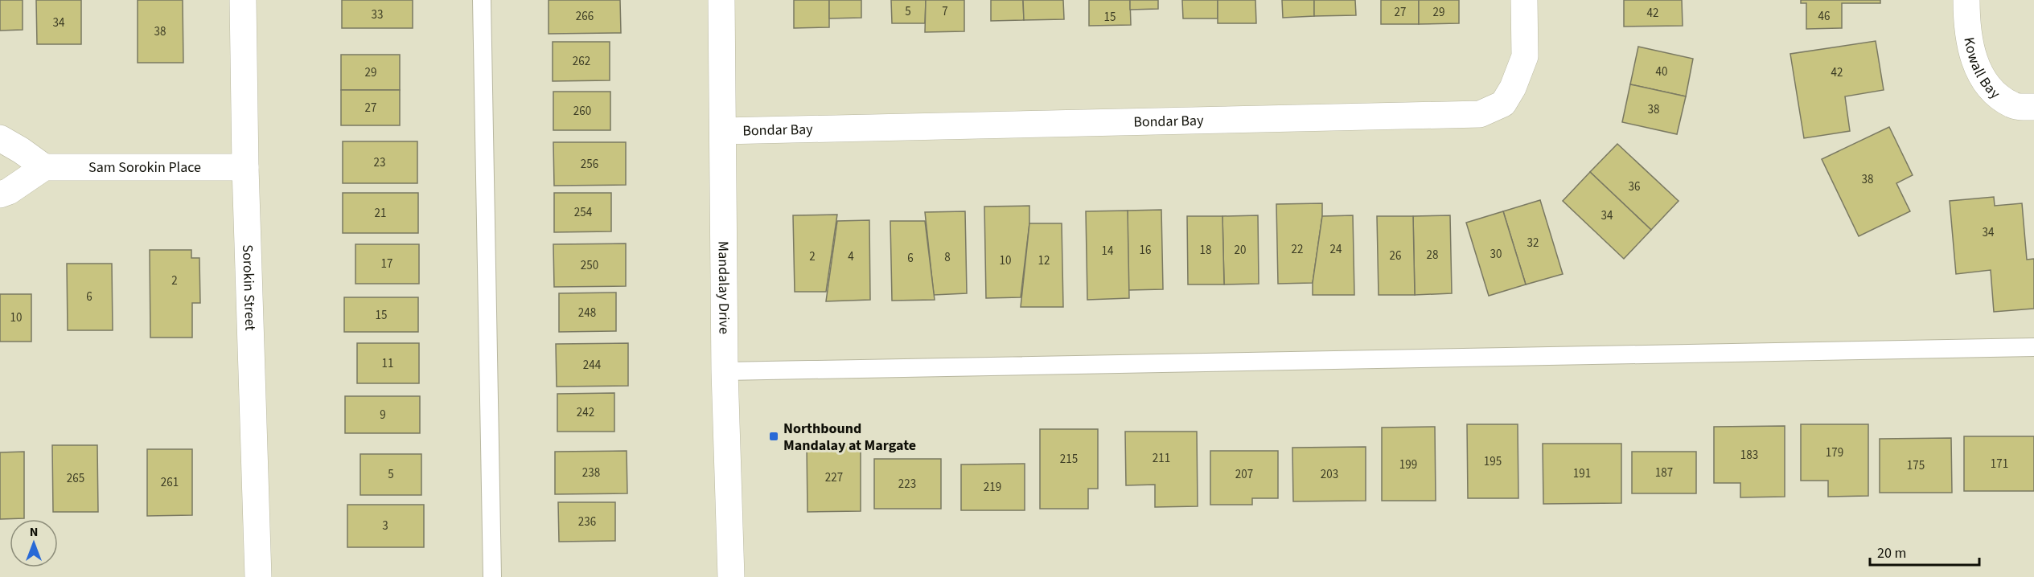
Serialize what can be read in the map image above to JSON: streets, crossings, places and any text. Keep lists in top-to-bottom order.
{
  "streets": {
    "street": [
      "Kowall Bay",
      "Bondar Bay",
      "Sam Sorokin Place",
      "Sorokin Street",
      "Mandalay Drive"
    ]
  },
  "crossings": [
    ["Bondar Bay", "Mandalay Drive"],
    ["Sam Sorokin Place", "Sorokin Street"]
  ],
  "places": {
    "transit": ["Northbound Mandalay at Margate"]
  },
  "house_numbers": [
    "5",
    "7",
    "27",
    "29",
    "42",
    "33",
    "266",
    "46",
    "15",
    "34",
    "38",
    "262",
    "40",
    "29",
    "42",
    "27",
    "38",
    "260",
    "23",
    "256",
    "38",
    "36",
    "254",
    "21",
    "34",
    "34",
    "32",
    "22",
    "24",
    "16",
    "18",
    "20",
    "14",
    "30",
    "28",
    "26",
    "2",
    "4",
    "8",
    "6",
    "10",
    "12",
    "17",
    "250",
    "2",
    "6",
    "248",
    "15",
    "10",
    "11",
    "244",
    "242",
    "9",
    "179",
    "183",
    "211",
    "215",
    "195",
    "171",
    "199",
    "175",
    "238",
    "187",
    "191",
    "5",
    "207",
    "203",
    "227",
    "265",
    "261",
    "223",
    "219",
    "236",
    "3"
  ],
  "scale_bar": "20 m",
  "north": "top"
}
